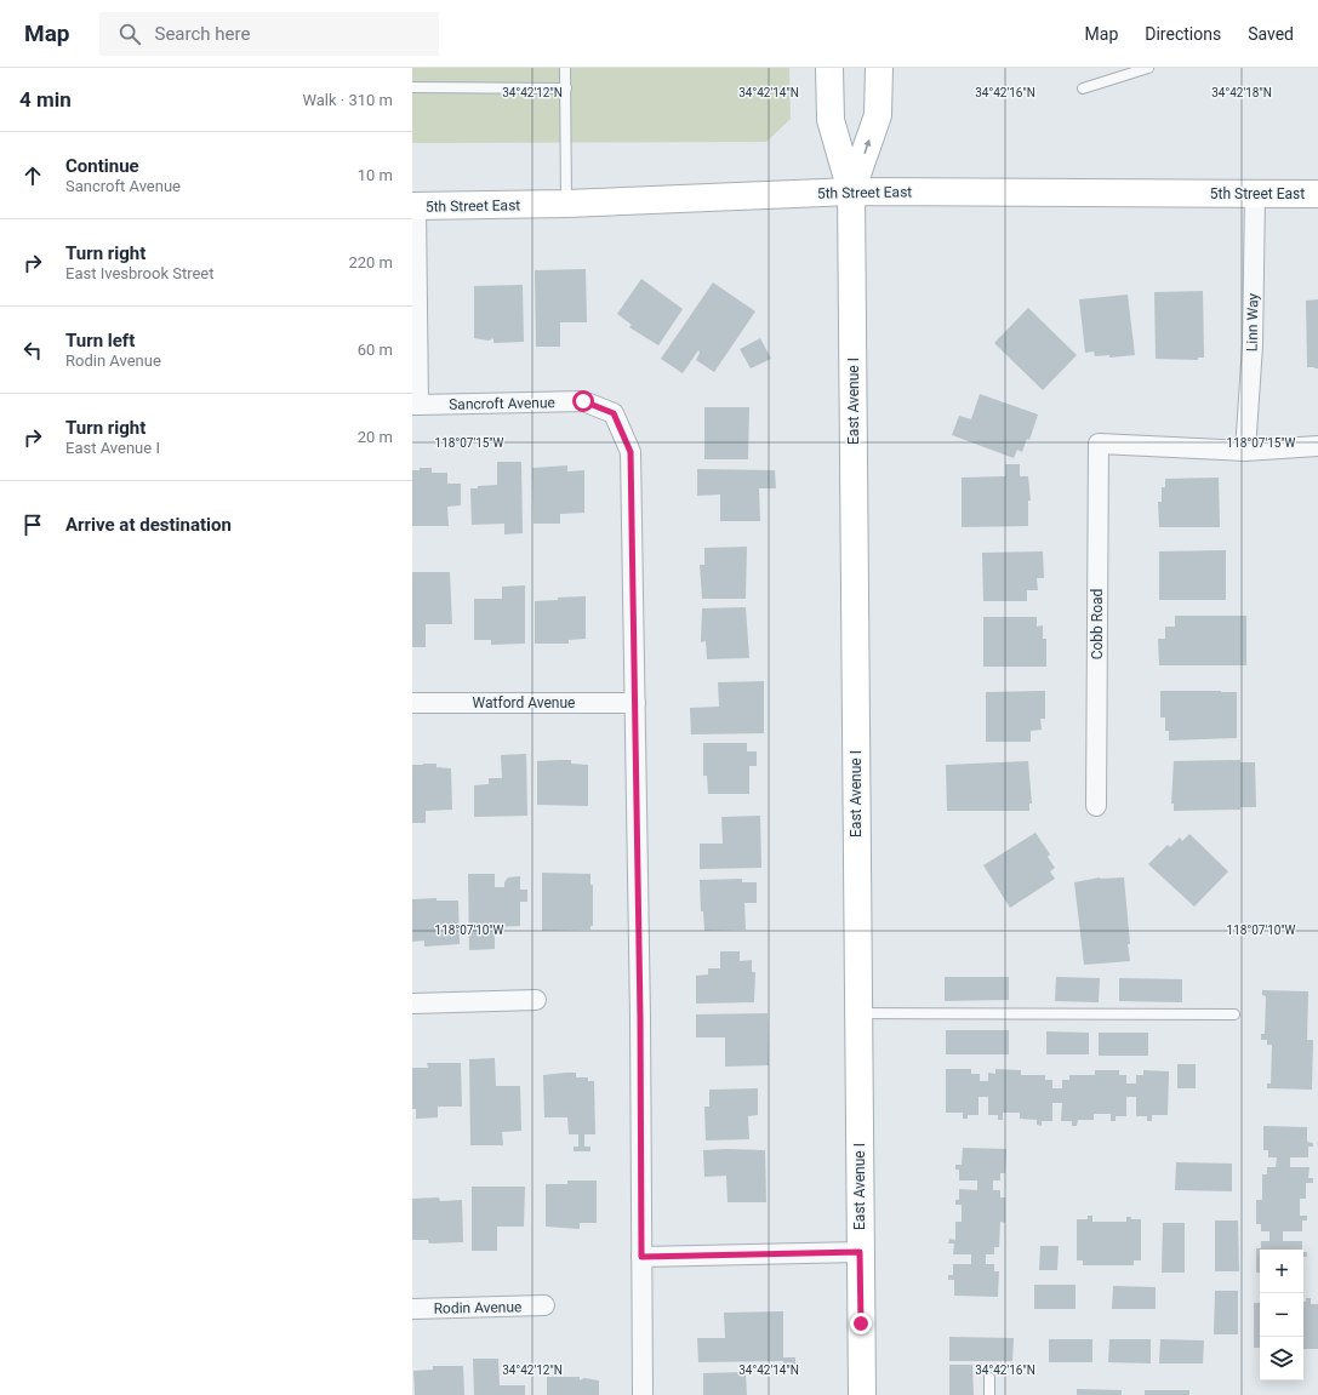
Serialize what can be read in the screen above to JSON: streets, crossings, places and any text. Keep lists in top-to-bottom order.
{
  "streets": {
    "main road": ["5th Street East", "East Avenue I"],
    "street": [
      "Linn Way",
      "Sancroft Avenue",
      "Cobb Road",
      "Watford Avenue",
      "Rodin Avenue"
    ]
  },
  "crossings": [
    ["5th Street East", "Linn Way"],
    ["5th Street East", "East Avenue I"],
    ["Linn Way", "Cobb Road"],
    ["Sancroft Avenue", "Watford Avenue"]
  ],
  "page": {
    "header": "Map",
    "search": "Search here",
    "nav": ["Map", "Directions", "Saved"],
    "heading": ["4 min", "Walk · 310 m"],
    "list": [
      ["Continue", "Sancroft Avenue", "10 m"],
      ["Turn right", "East Ivesbrook Street", "220 m"],
      ["Turn left", "Rodin Avenue", "60 m"],
      ["Turn right", "East Avenue I", "20 m"],
      "Arrive at destination"
    ],
    "map_buttons": ["+", "−"]
  },
  "coordinates": [
    "34°42'12\"N",
    "34°42'14\"N",
    "34°42'16\"N",
    "34°42'18\"N",
    "118°07'15\"W",
    "118°07'10\"W"
  ]
}
